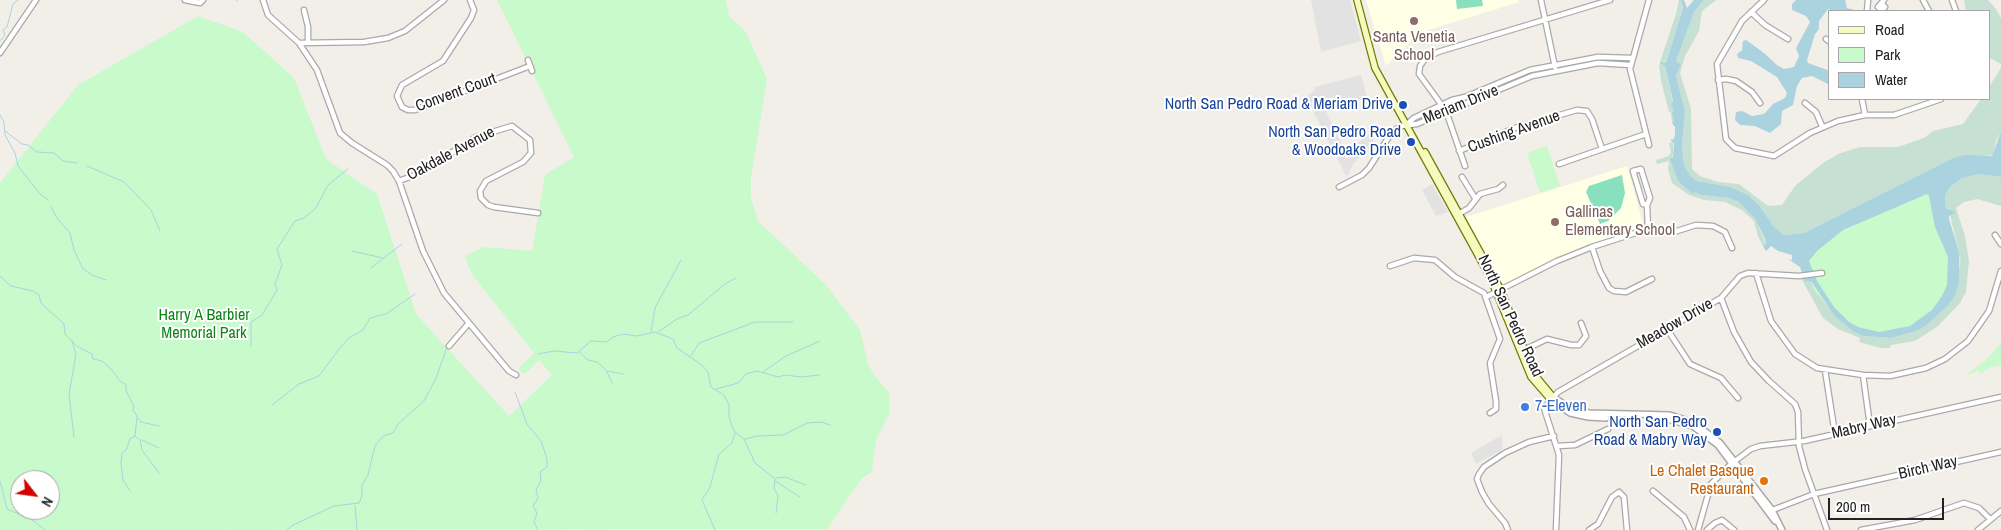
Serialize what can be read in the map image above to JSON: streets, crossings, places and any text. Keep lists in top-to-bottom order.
{
  "streets": {
    "main road": ["North San Pedro Road"],
    "street": [
      "Convent Court",
      "Meriam Drive",
      "Cushing Avenue",
      "Oakdale Avenue",
      "Meadow Drive",
      "Mabry Way",
      "Birch Way"
    ]
  },
  "crossings": [
    ["Meriam Drive", "North San Pedro Road"],
    ["North San Pedro Road", "Meadow Drive"],
    ["North San Pedro Road", "Mabry Way"],
    ["North San Pedro Road", "Birch Way"]
  ],
  "parks": ["Harry A Barbier Memorial Park"],
  "places": [
    "Santa Venetia School",
    "North San Pedro Road & Meriam Drive",
    "North San Pedro Road & Woodoaks Drive",
    "Gallinas Elementary School",
    "7-Eleven",
    "North San Pedro Road & Mabry Way",
    "Le Chalet Basque Restaurant"
  ],
  "legend": ["Road", "Park", "Water"],
  "scale_bar": "200 m",
  "north": "bottom right"
}
